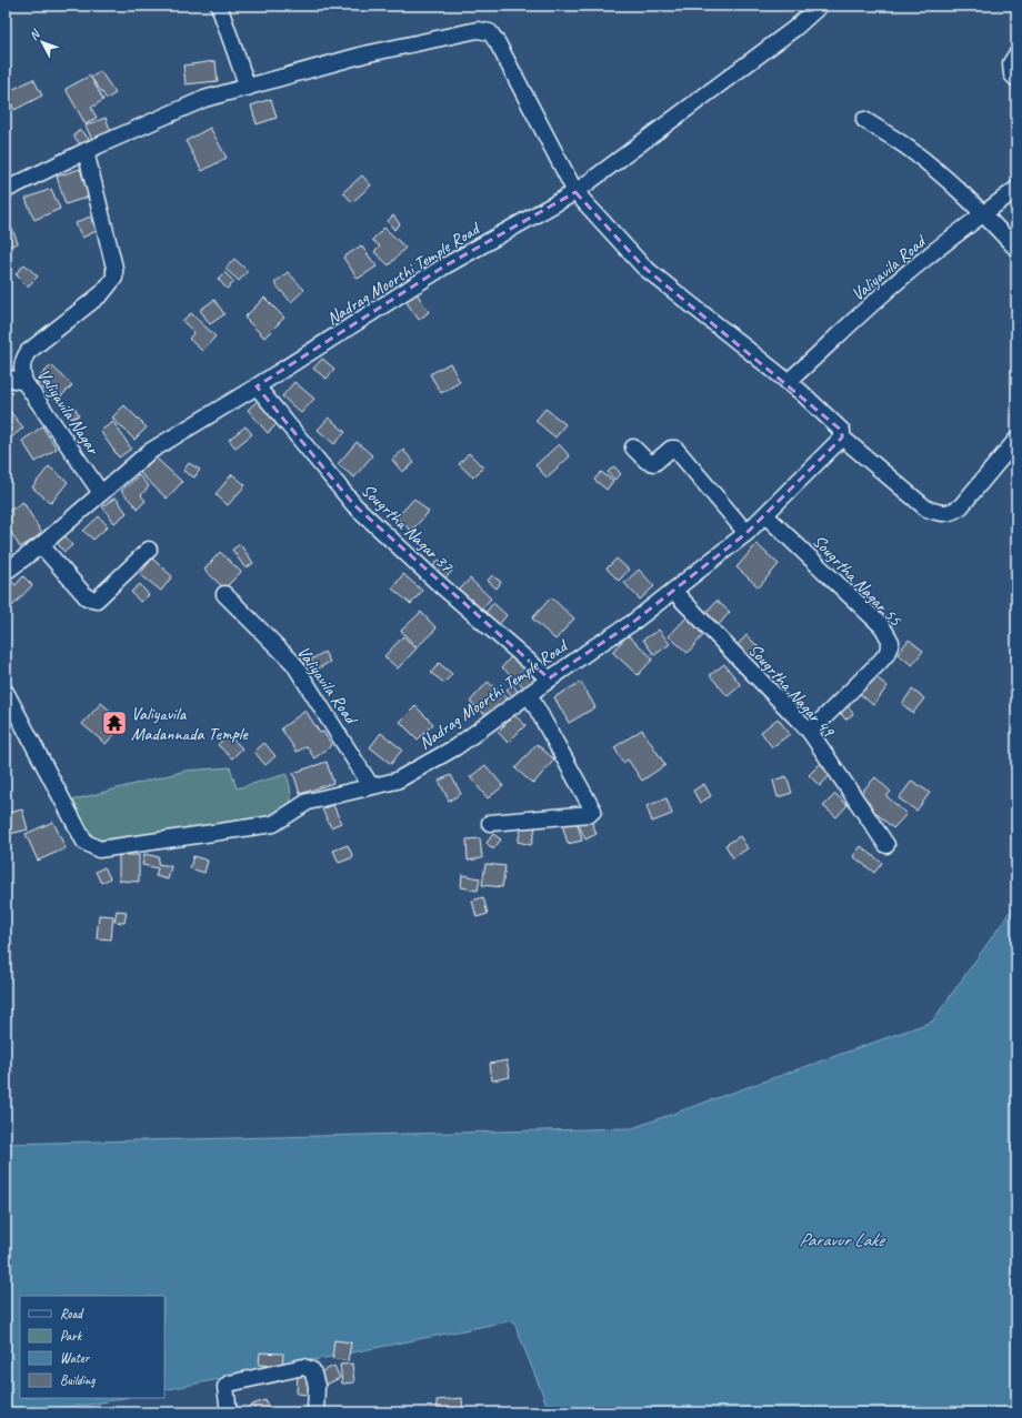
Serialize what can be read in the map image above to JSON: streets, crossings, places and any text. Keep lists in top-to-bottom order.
{
  "streets": {
    "street": [
      "Valiyavila Road",
      "Nadrag Moorthi Temple Road",
      "Valiyavila Nagar",
      "Sougrtha Nagar 37",
      "Sougrtha Nagar 55",
      "Sougrtha Nagar 49"
    ]
  },
  "crossings": [
    ["Valiyavila Road", "Nadrag Moorthi Temple Road"],
    ["Nadrag Moorthi Temple Road", "Valiyavila Nagar"],
    ["Nadrag Moorthi Temple Road", "Sougrtha Nagar 37"],
    ["Nadrag Moorthi Temple Road", "Sougrtha Nagar 55"],
    ["Nadrag Moorthi Temple Road", "Sougrtha Nagar 49"],
    ["Sougrtha Nagar 55", "Sougrtha Nagar 49"]
  ],
  "water": ["Paravur Lake"],
  "places": {
    "temple": ["Valiyavila Madannada Temple"]
  },
  "legend": [
    "Road",
    "Park",
    "Water",
    "Building"
  ],
  "north": "top left"
}
